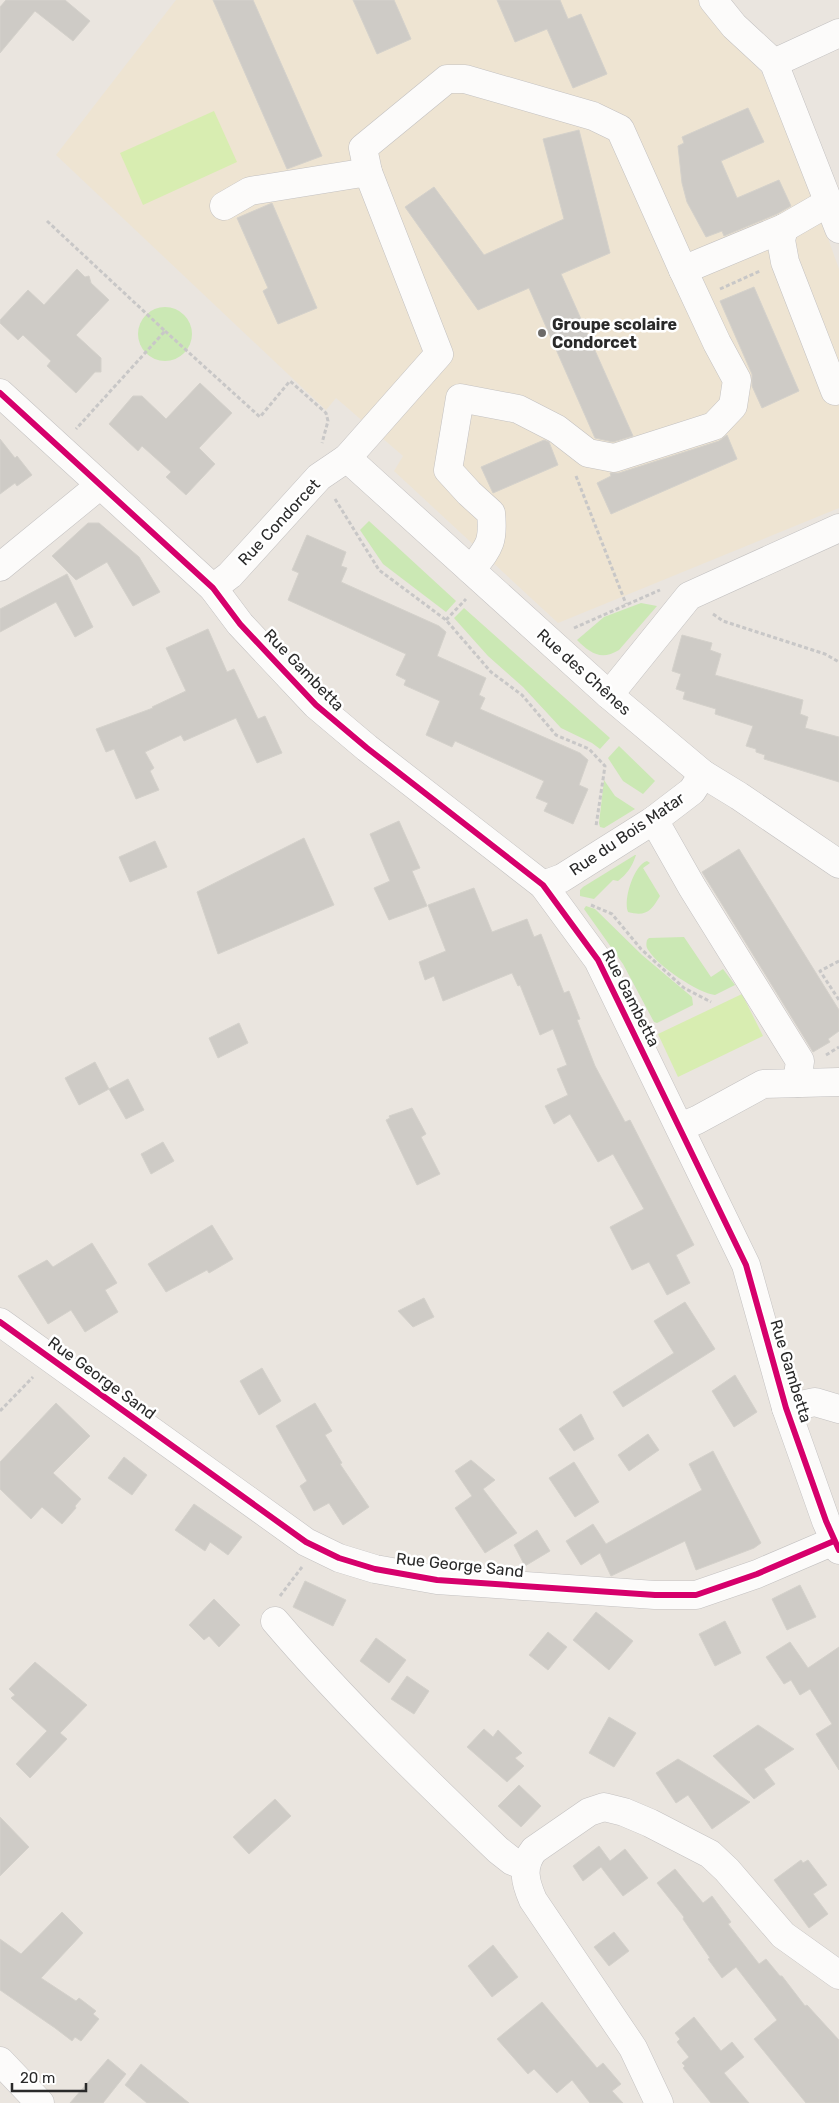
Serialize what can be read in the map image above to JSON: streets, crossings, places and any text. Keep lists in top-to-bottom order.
{
  "streets": {
    "street": [
      "Rue Condorcet",
      "Rue Gambetta",
      "Rue des Chênes",
      "Rue du Bois Matar",
      "Rue George Sand"
    ]
  },
  "crossings": [
    ["Rue Condorcet", "Rue Gambetta"],
    ["Rue Condorcet", "Rue des Chênes"],
    ["Rue Gambetta", "Rue du Bois Matar"],
    ["Rue Gambetta", "Rue George Sand"],
    ["Rue des Chênes", "Rue du Bois Matar"]
  ],
  "places": ["Groupe scolaire Condorcet"],
  "scale_bar": "20 m"
}
